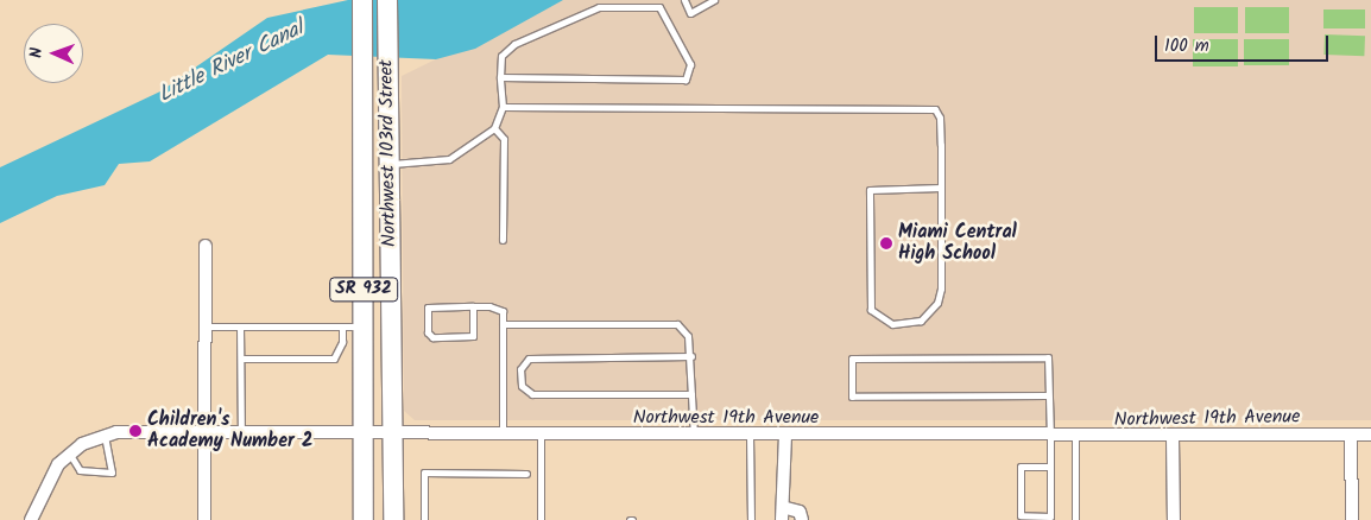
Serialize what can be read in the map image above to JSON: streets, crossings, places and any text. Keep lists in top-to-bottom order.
{
  "streets": {
    "main road": ["Northwest 103rd Street", "SR 932"],
    "street": ["Northwest 19th Avenue"]
  },
  "crossings": [
    ["Northwest 103rd Street", "Northwest 19th Avenue"]
  ],
  "water": ["Little River Canal"],
  "places": ["Miami Central High School", "Children's Academy Number 2"],
  "scale_bar": "100 m",
  "north": "left"
}
